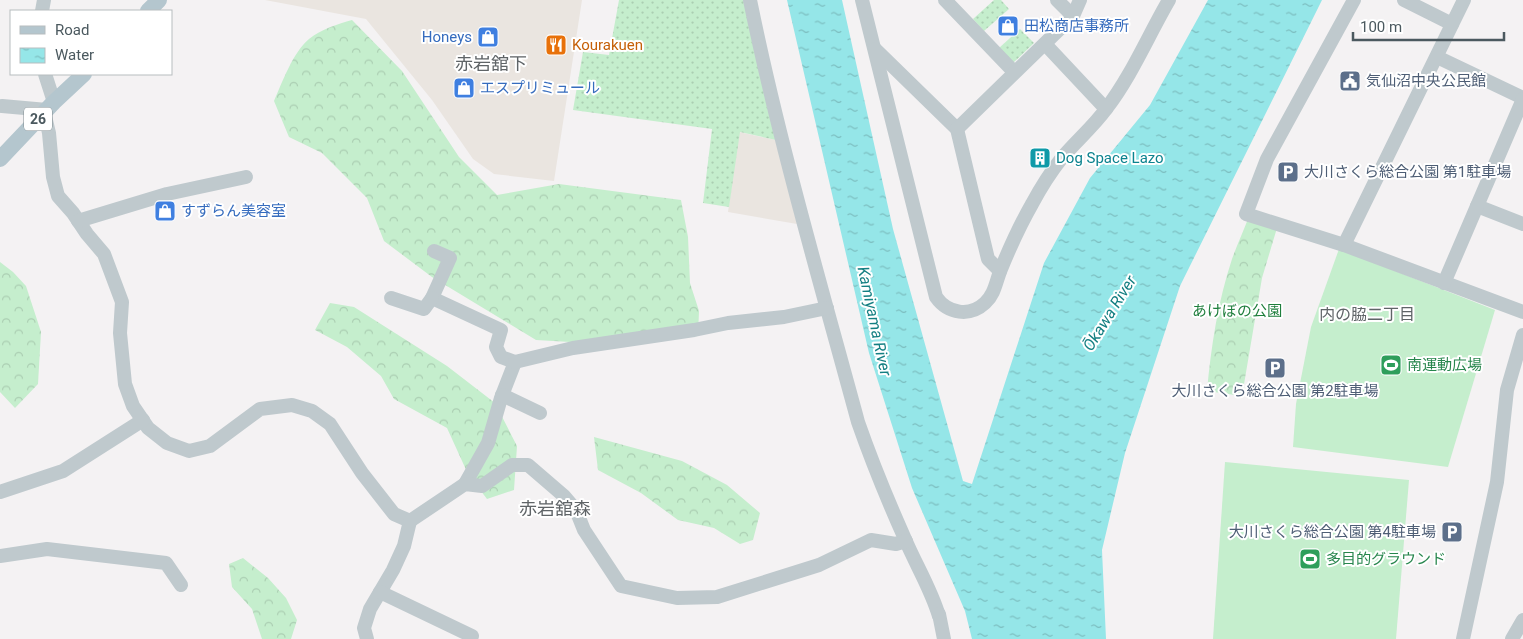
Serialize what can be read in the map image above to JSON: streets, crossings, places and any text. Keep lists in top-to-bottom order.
{
  "streets": {
    "main road": ["26"]
  },
  "districts": ["赤岩舘下", "内の脇二丁目", "赤岩舘森"],
  "water": ["Ōkawa River", "Kamiyama River"],
  "parks": ["あけぼの公園"],
  "places": {
    "shop": [
      "田松商店事務所",
      "Honeys",
      "エスプリミュール",
      "すずらん美容室"
    ],
    "restaurant": ["Kourakuen"],
    "public building": ["気仙沼中央公民館"],
    "building": ["Dog Space Lazo"],
    "parking": ["大川さくら総合公園 第1駐車場", "大川さくら総合公園 第2駐車場", "大川さくら総合公園 第4駐車場"],
    "sports": ["南運動広場", "多目的グラウンド"]
  },
  "legend": ["Road", "Water"],
  "scale_bar": "100 m"
}
